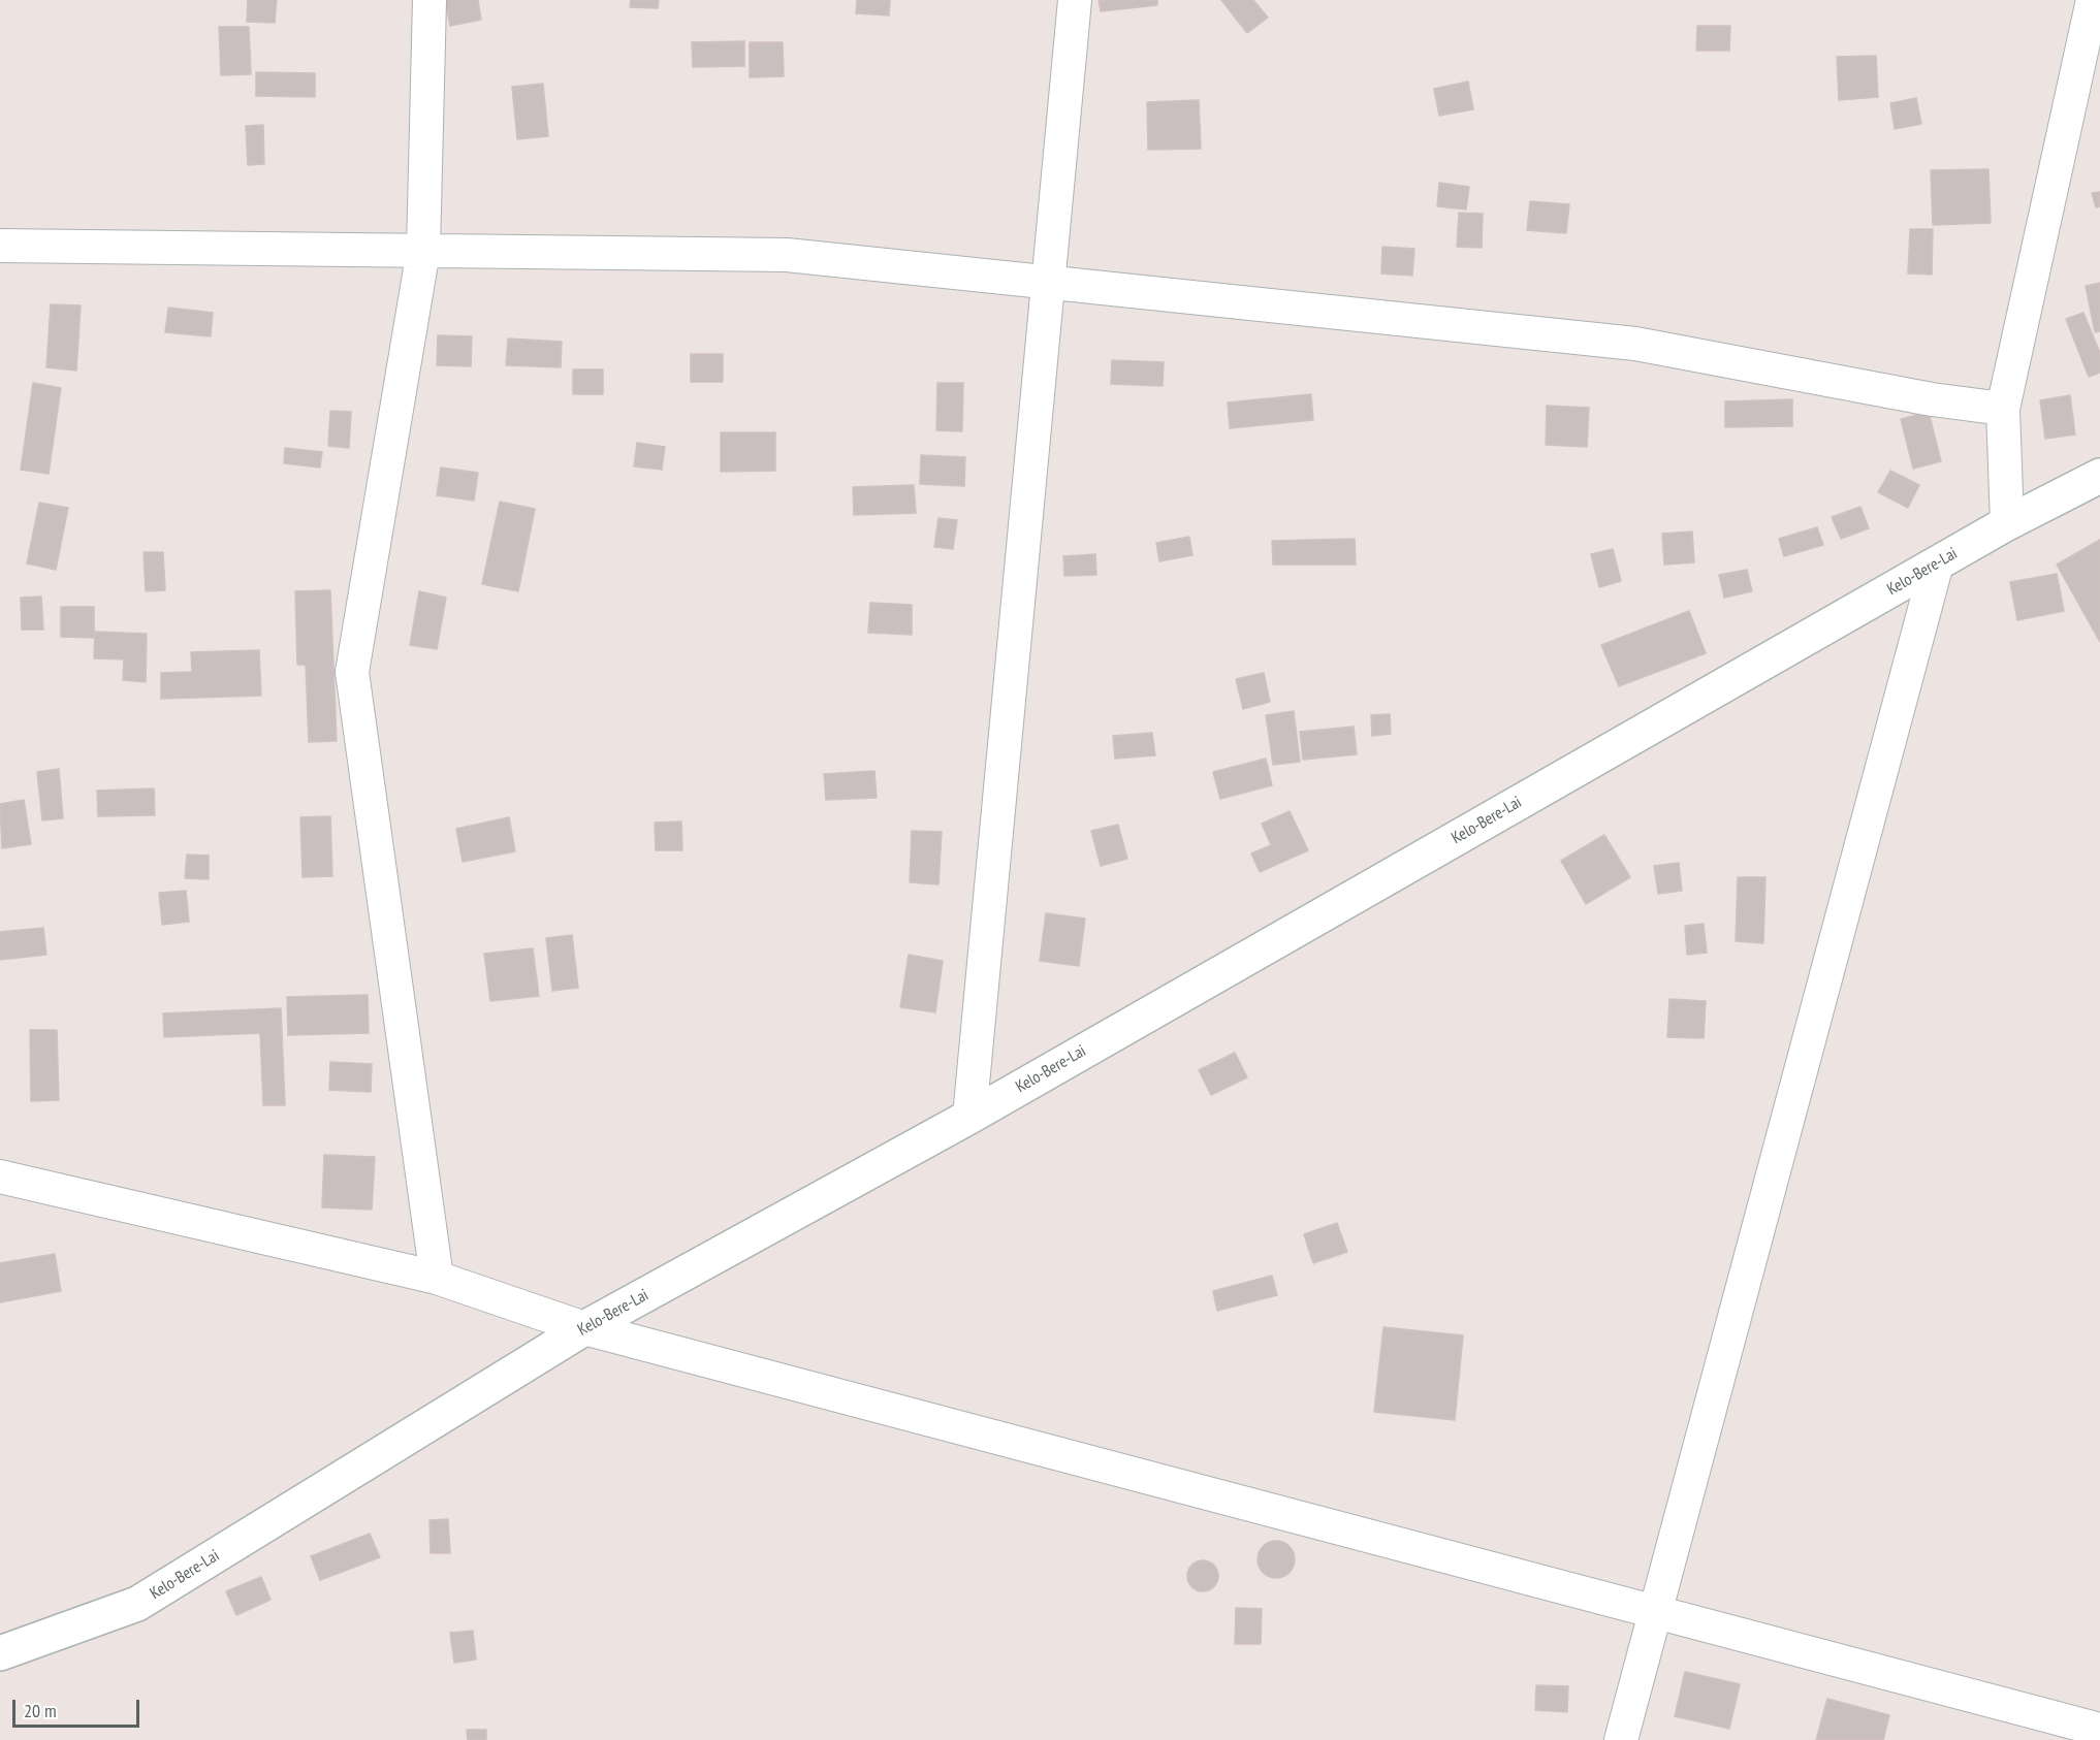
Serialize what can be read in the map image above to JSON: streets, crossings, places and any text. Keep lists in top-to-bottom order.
{
  "streets": {
    "main road": ["Kelo-Bere-Lai"]
  },
  "scale_bar": "20 m"
}
